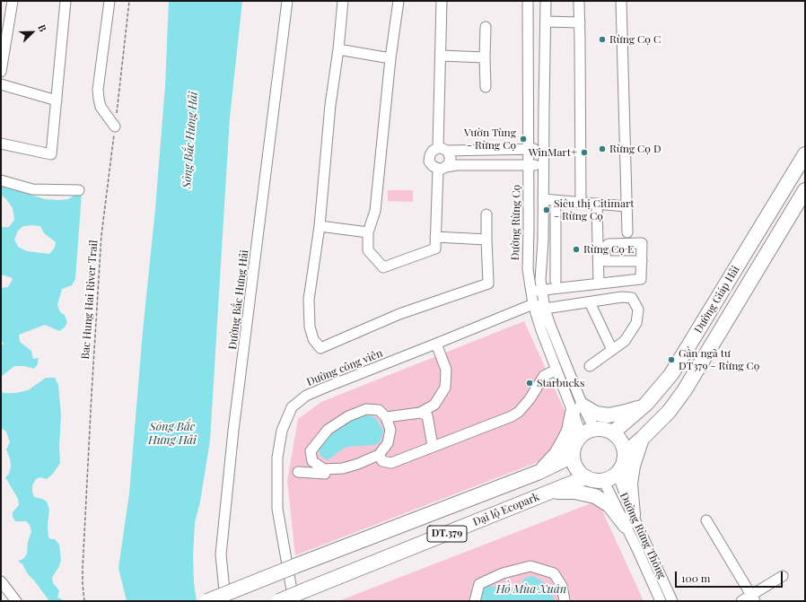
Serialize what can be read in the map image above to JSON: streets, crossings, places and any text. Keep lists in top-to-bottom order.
{
  "streets": {
    "highway": ["Đường Giáp Hải", "Đại lộ Ecopark", "ĐT.379"],
    "street": [
      "Đường Rừng Cọ",
      "Đường Bắc Hưng Hải",
      "Đường công viên",
      "Đường Rừng Thông"
    ],
    "path": ["Bac Hung Hai River Trail"]
  },
  "crossings": [
    ["Đường Rừng Cọ", "Đường Giáp Hải"],
    ["Đường Rừng Cọ", "Đường công viên"],
    ["Đường Rừng Cọ", "Đại lộ Ecopark"],
    ["Đường Rừng Cọ", "Đường Rừng Thông"],
    ["Đường Giáp Hải", "Đại lộ Ecopark"],
    ["Đường Giáp Hải", "Đường Rừng Thông"],
    ["Đại lộ Ecopark", "Đường Rừng Thông"]
  ],
  "water": ["Sông Bắc Hưng Hải", "Hồ Mùa Xuân"],
  "places": [
    "Rừng Cọ C",
    "Vườn Tùng - Rừng Cọ",
    "Rừng Cọ D",
    "WinMart+",
    "Siêu thị Citimart - Rừng Cọ",
    "Rừng Cọ E",
    "Gần ngã tư DT379 - Rừng Cọ",
    "Starbucks"
  ],
  "scale_bar": "100 m",
  "north": "top right"
}
